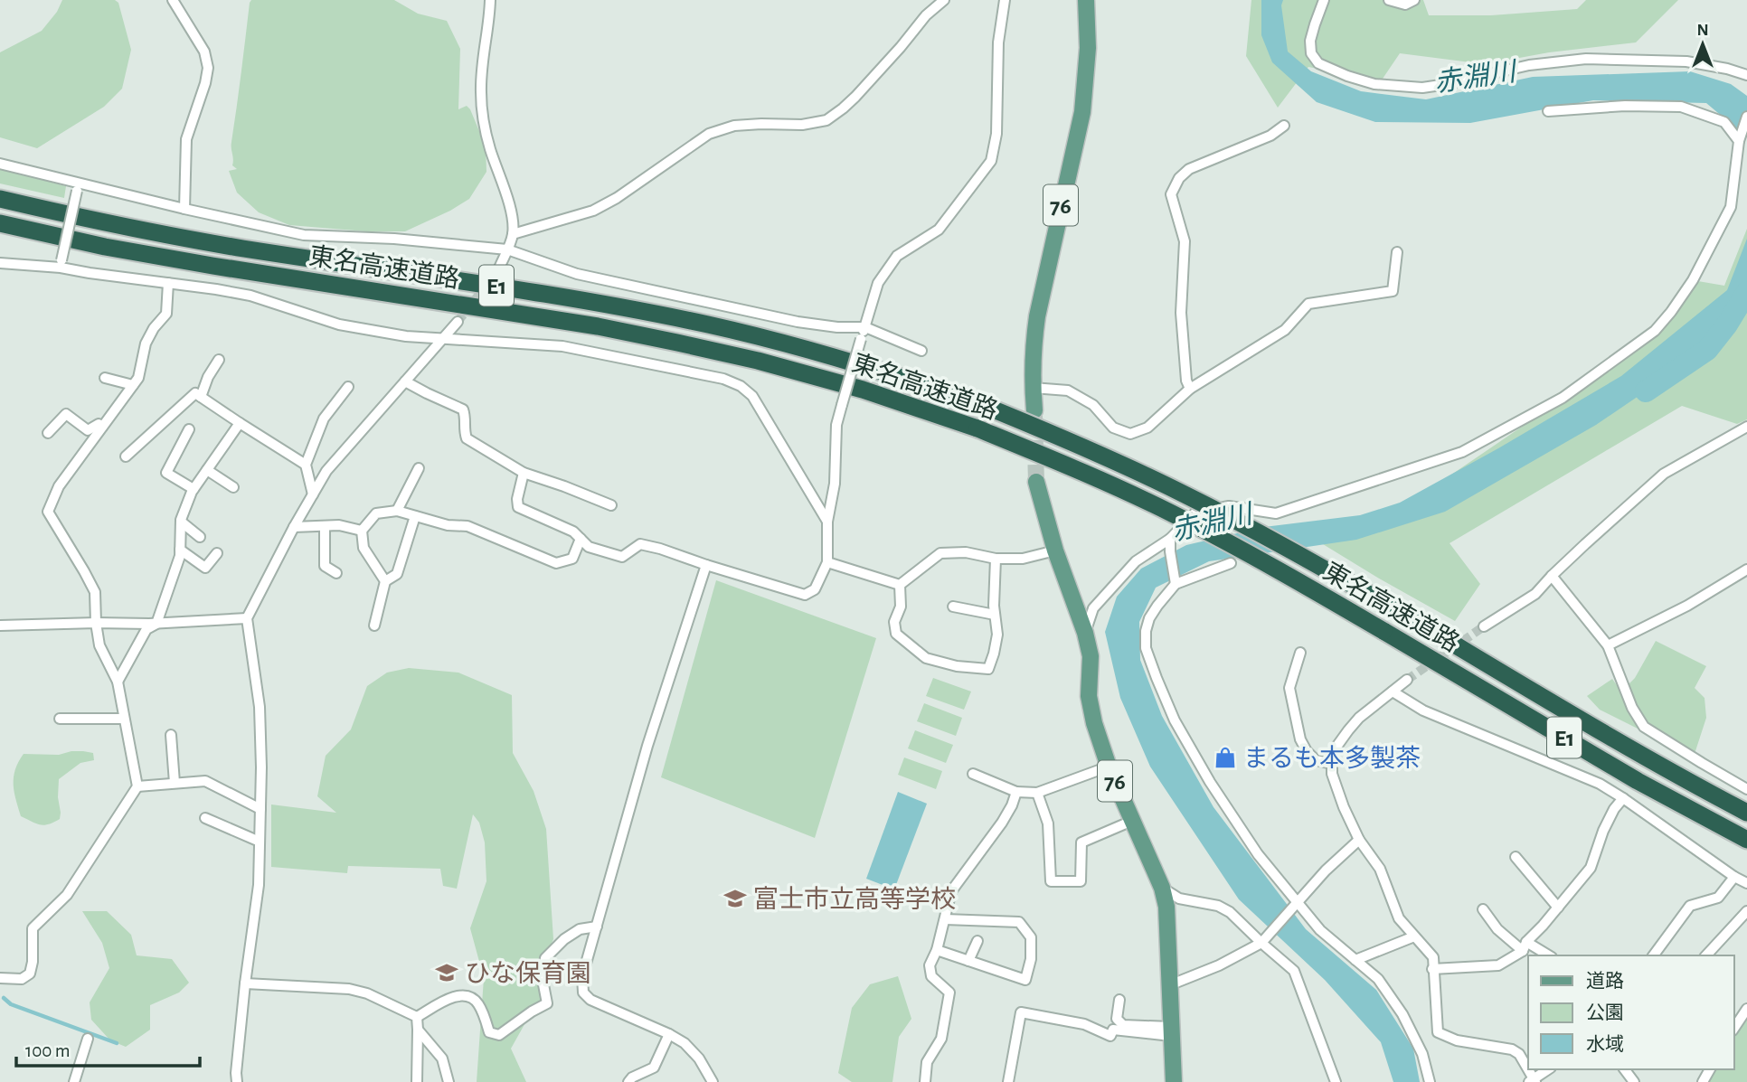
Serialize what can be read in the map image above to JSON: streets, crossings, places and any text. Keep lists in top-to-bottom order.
{
  "streets": {
    "highway": ["東名高速道路", "E1"],
    "main road": ["76"]
  },
  "water": ["赤淵川"],
  "places": {
    "shop": ["まるも本多製茶"],
    "school or university": ["富士市立高等学校", "ひな保育園"]
  },
  "legend": ["道路", "公園", "水域"],
  "scale_bar": "100 m",
  "north": "top"
}
